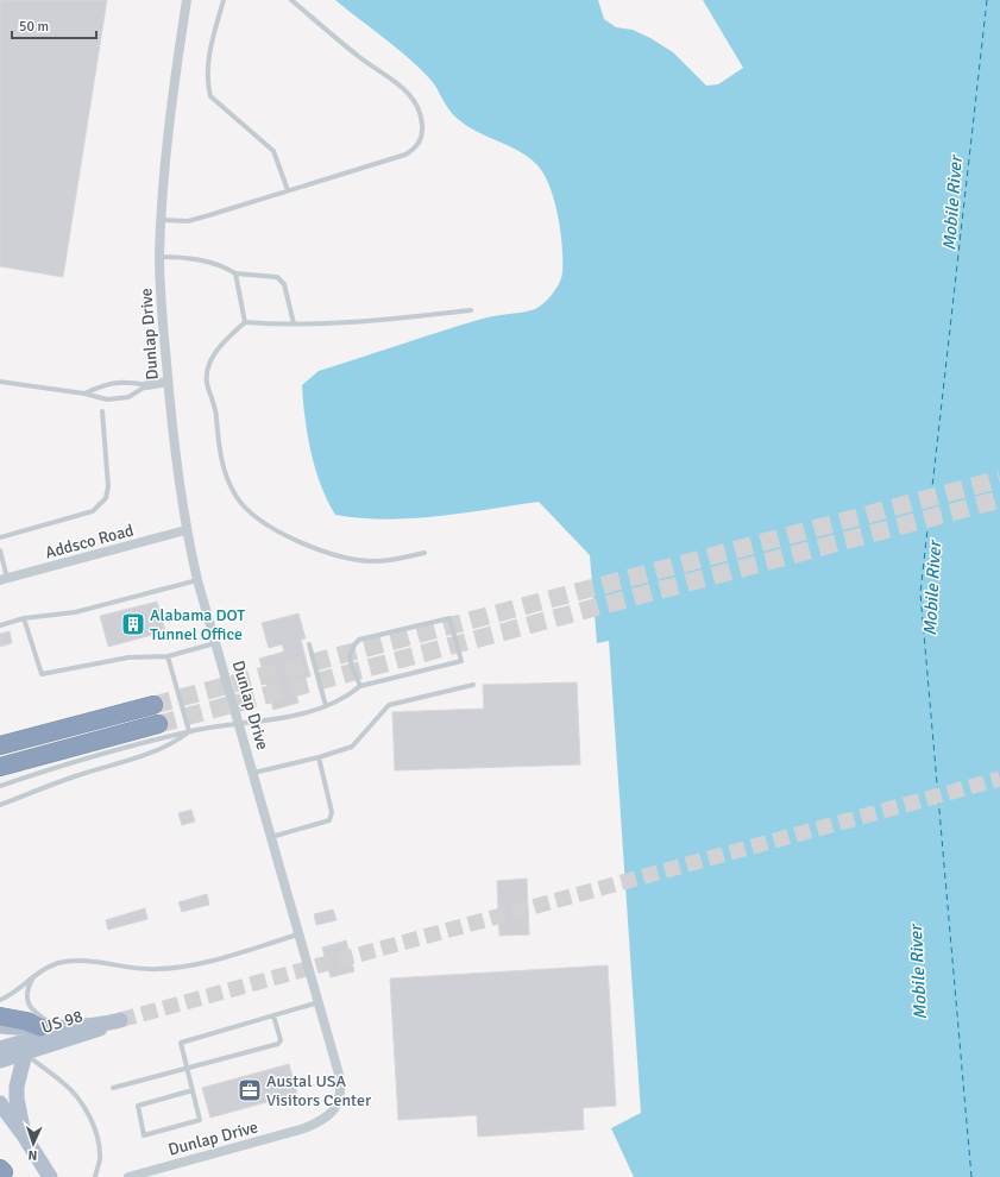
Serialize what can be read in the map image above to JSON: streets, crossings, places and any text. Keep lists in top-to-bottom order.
{
  "streets": {
    "main road": ["US 98"],
    "street": ["Dunlap Drive", "Addsco Road"]
  },
  "crossings": [
    ["Dunlap Drive", "Addsco Road"]
  ],
  "water": ["Mobile River"],
  "places": {
    "building": ["Alabama DOT Tunnel Office"],
    "office": ["Austal USA Visitors Center"]
  },
  "scale_bar": "50 m",
  "north": "bottom"
}
